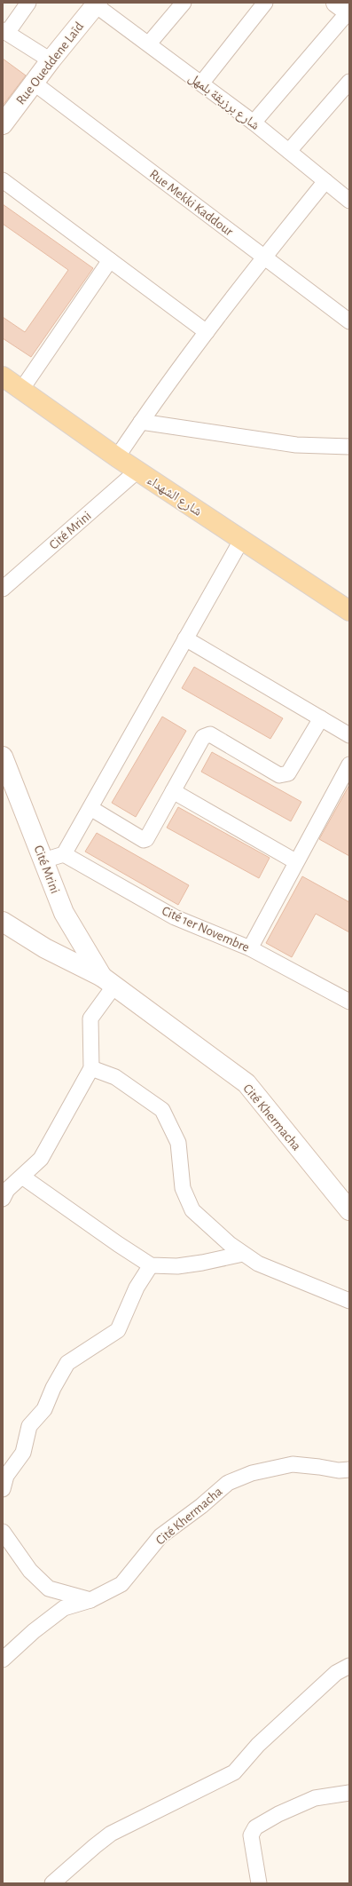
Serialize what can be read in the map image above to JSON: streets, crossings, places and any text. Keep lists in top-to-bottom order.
{
  "streets": {
    "main road": ["شارع الشهداء"],
    "street": [
      "Rue Oueddene Laïd",
      "شارع برزيقة بلمهل",
      "Rue Mekki Kaddour",
      "Cité Mrini",
      "Cité 1er Novembre",
      "Cité Khermacha"
    ]
  },
  "crossings": [
    ["Rue Oueddene Laïd", "شارع برزيقة بلمهل"],
    ["Rue Oueddene Laïd", "Rue Mekki Kaddour"],
    ["شارع الشهداء", "Cité Mrini"],
    ["Cité Mrini", "Cité Khermacha"]
  ]
}
